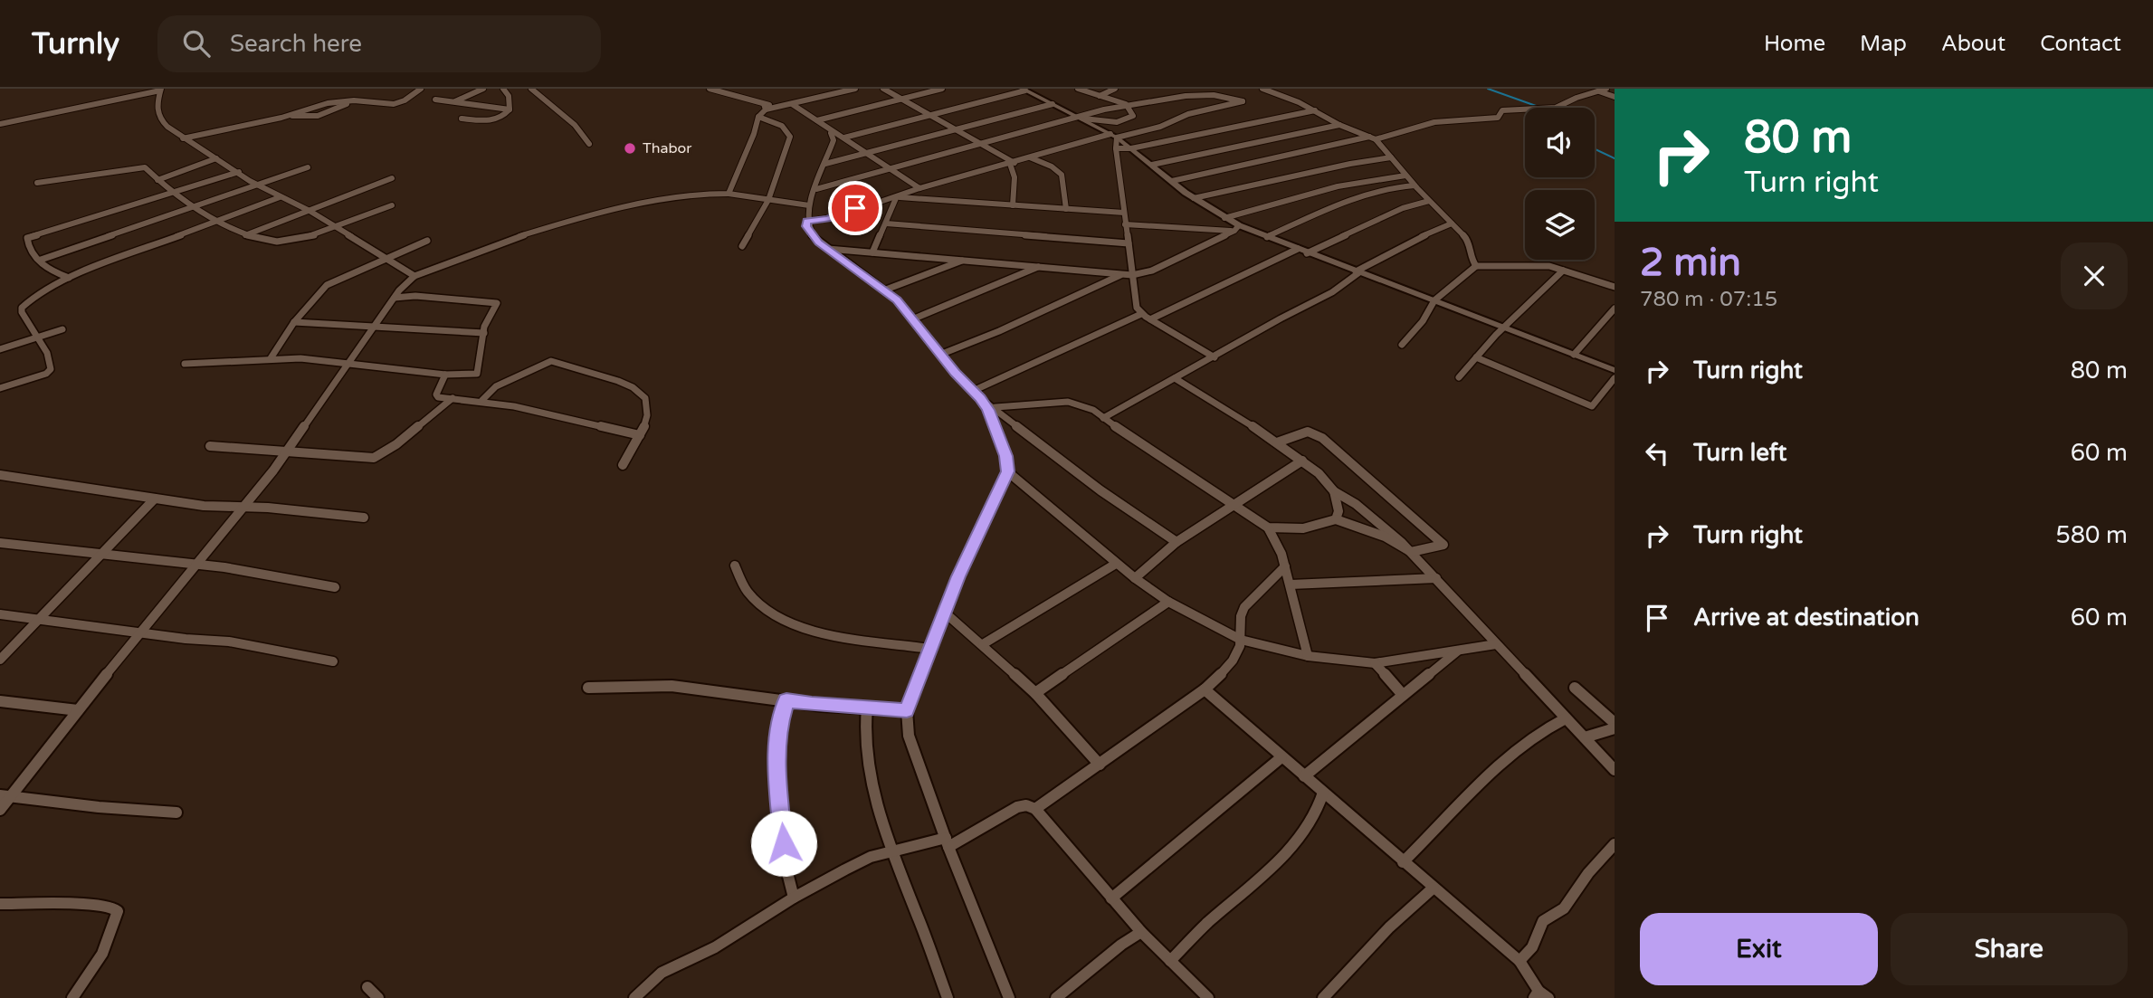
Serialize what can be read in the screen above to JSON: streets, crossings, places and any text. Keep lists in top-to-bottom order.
{
  "places": ["Thabor"],
  "page": {
    "header": "Turnly",
    "search": "Search here",
    "nav": [
      "Home",
      "Map",
      "About",
      "Contact"
    ],
    "turn": ["80 m", "Turn right"],
    "heading": ["2 min", "780 m · 07:15"],
    "list": [
      {
        "name": "Turn right",
        "value": "80 m"
      },
      {
        "name": "Turn left",
        "value": "60 m"
      },
      {
        "name": "Turn right",
        "value": "580 m"
      },
      {
        "name": "Arrive at destination",
        "value": "60 m"
      }
    ],
    "buttons": ["Exit", "Share"]
  }
}
